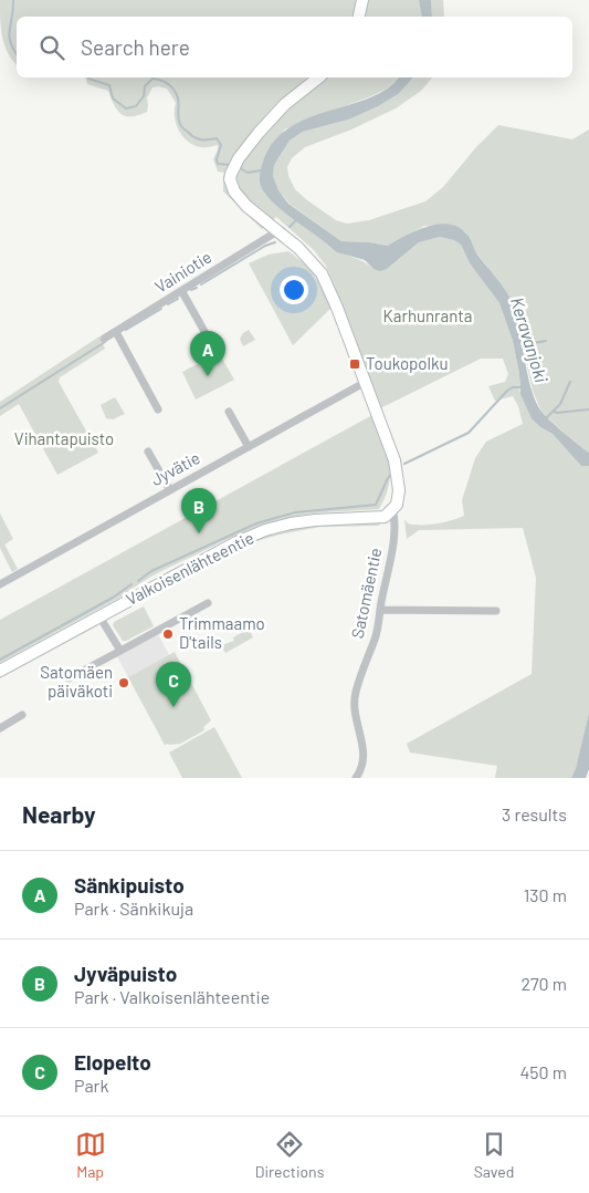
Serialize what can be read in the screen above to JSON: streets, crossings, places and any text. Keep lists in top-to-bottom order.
{
  "streets": {
    "street": [
      "Vainiotie",
      "Jyvätie",
      "Valkoisenlähteentie",
      "Satomäentie"
    ]
  },
  "crossings": [
    ["Valkoisenlähteentie", "Satomäentie"]
  ],
  "water": ["Keravanjoki"],
  "parks": ["Karhunranta", "Vihantapuisto"],
  "places": {
    "transit": ["Toukopolku"],
    "other": ["Trimmaamo D'tails", "Satomäen päiväkoti"]
  },
  "page": {
    "search": "Search here",
    "pins": ["A", "B", "C"],
    "heading": ["Nearby", "3 results"],
    "list": [
      {
        "mark": "A",
        "name": "Sänkipuisto",
        "note": "Park · Sänkikuja",
        "value": "130 m"
      },
      {
        "mark": "B",
        "name": "Jyväpuisto",
        "note": "Park · Valkoisenlähteentie",
        "value": "270 m"
      },
      {
        "mark": "C",
        "name": "Elopelto",
        "note": "Park",
        "value": "450 m"
      }
    ],
    "nav": ["Map", "Directions", "Saved"]
  }
}
